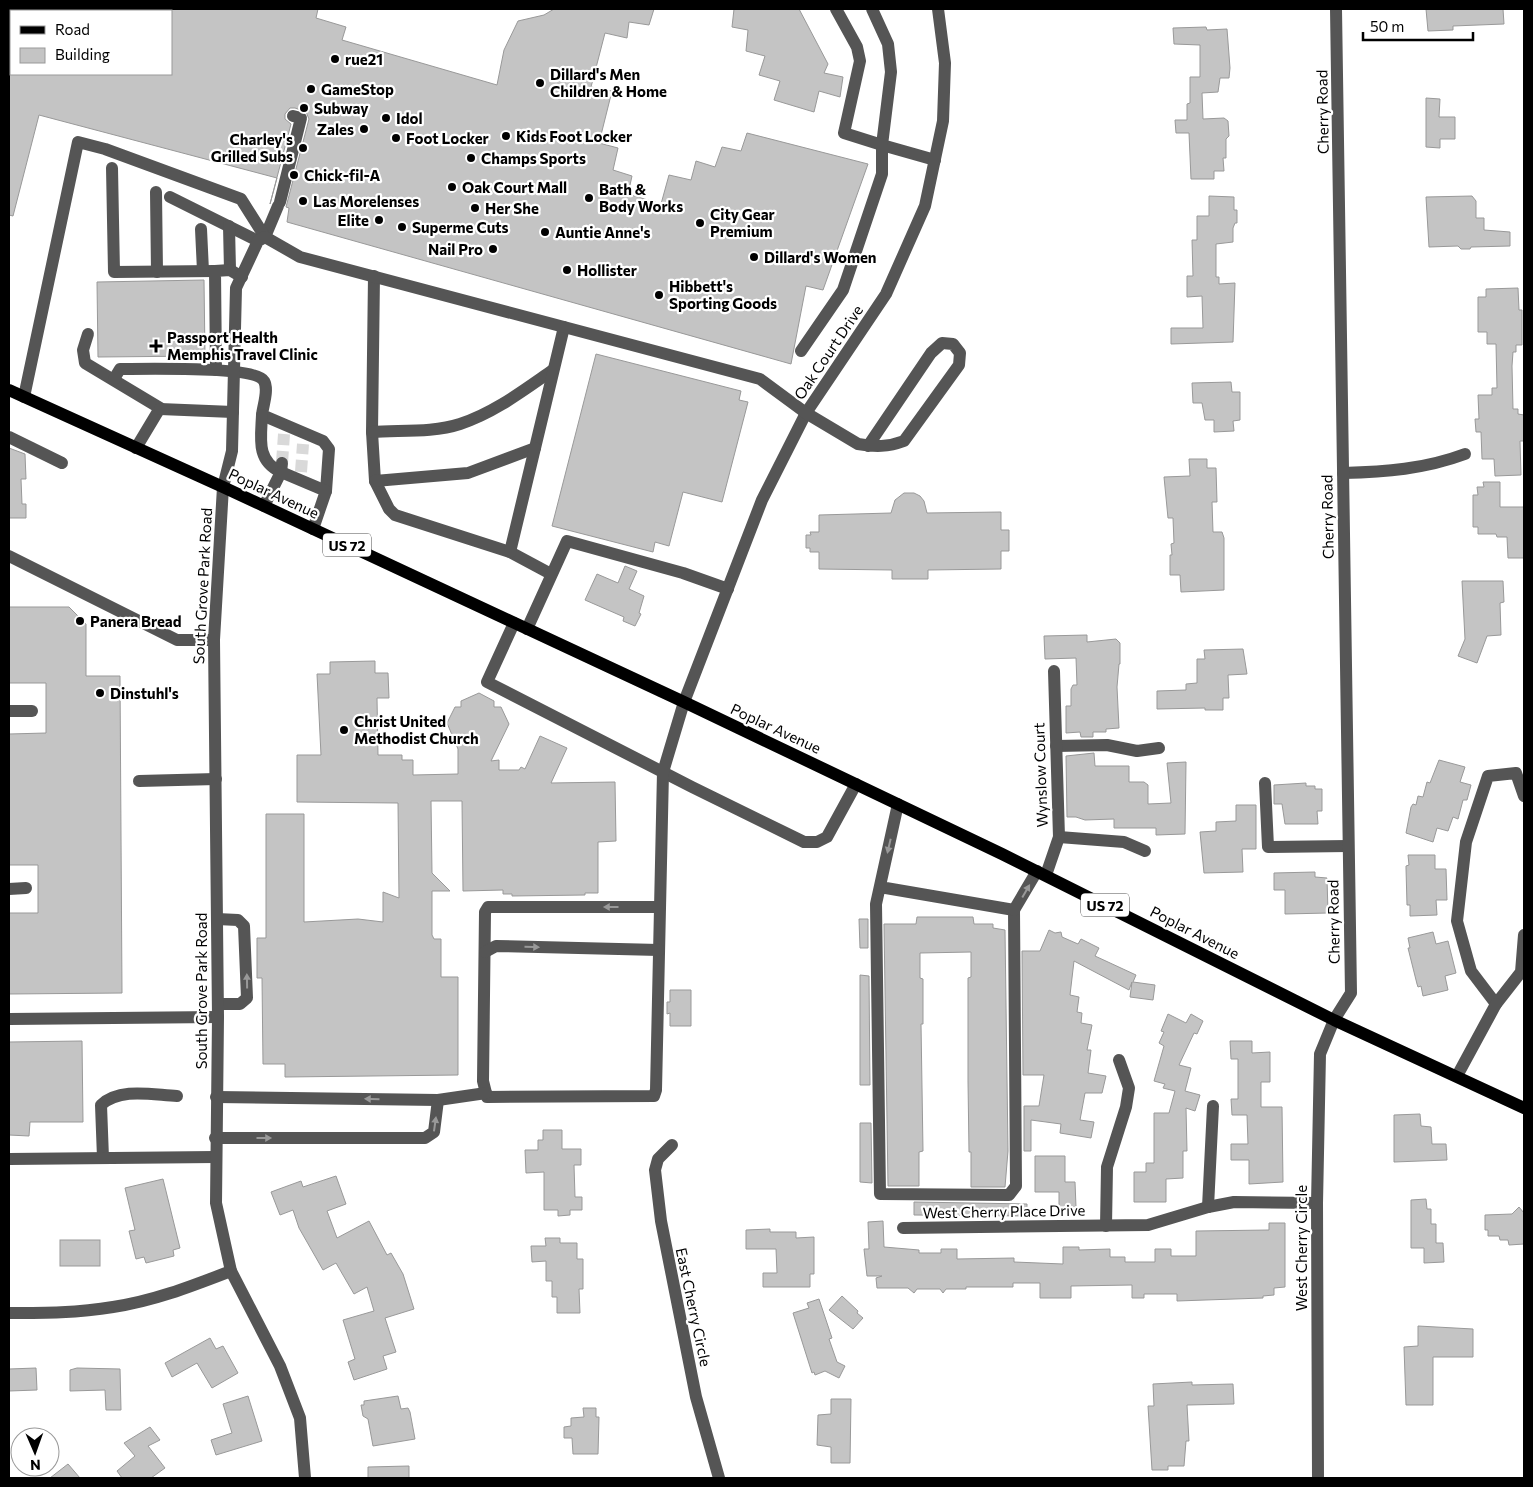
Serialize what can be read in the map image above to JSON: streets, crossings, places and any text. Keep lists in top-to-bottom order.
{
  "streets": {
    "main road": ["Poplar Avenue", "US 72"],
    "street": [
      "Cherry Road",
      "Oak Court Drive",
      "South Grove Park Road",
      "Wynslow Court",
      "West Cherry Place Drive",
      "West Cherry Circle",
      "East Cherry Circle"
    ]
  },
  "crossings": [
    ["Cherry Road", "Poplar Avenue"],
    ["Cherry Road", "West Cherry Circle"],
    ["Oak Court Drive", "Poplar Avenue"],
    ["Poplar Avenue", "South Grove Park Road"],
    ["Poplar Avenue", "Wynslow Court"],
    ["Poplar Avenue", "West Cherry Circle"],
    ["West Cherry Place Drive", "West Cherry Circle"]
  ],
  "places": {
    "other": [
      "rue21",
      "Dillard's Men Children & Home",
      "GameStop",
      "Subway",
      "Idol",
      "Zales",
      "Kids Foot Locker",
      "Foot Locker",
      "Charley's Grilled Subs",
      "Champs Sports",
      "Chick-fil-A",
      "Oak Court Mall",
      "Bath & Body Works",
      "Las Morelenses",
      "Her She",
      "Elite",
      "City Gear Premium",
      "Superme Cuts",
      "Auntie Anne's",
      "Nail Pro",
      "Dillard's Women",
      "Hollister",
      "Hibbett's Sporting Goods",
      "Panera Bread",
      "Dinstuhl's",
      "Christ United Methodist Church"
    ],
    "health": ["Passport Health Memphis Travel Clinic"]
  },
  "legend": ["Road", "Building"],
  "scale_bar": "50 m",
  "north": "bottom"
}
